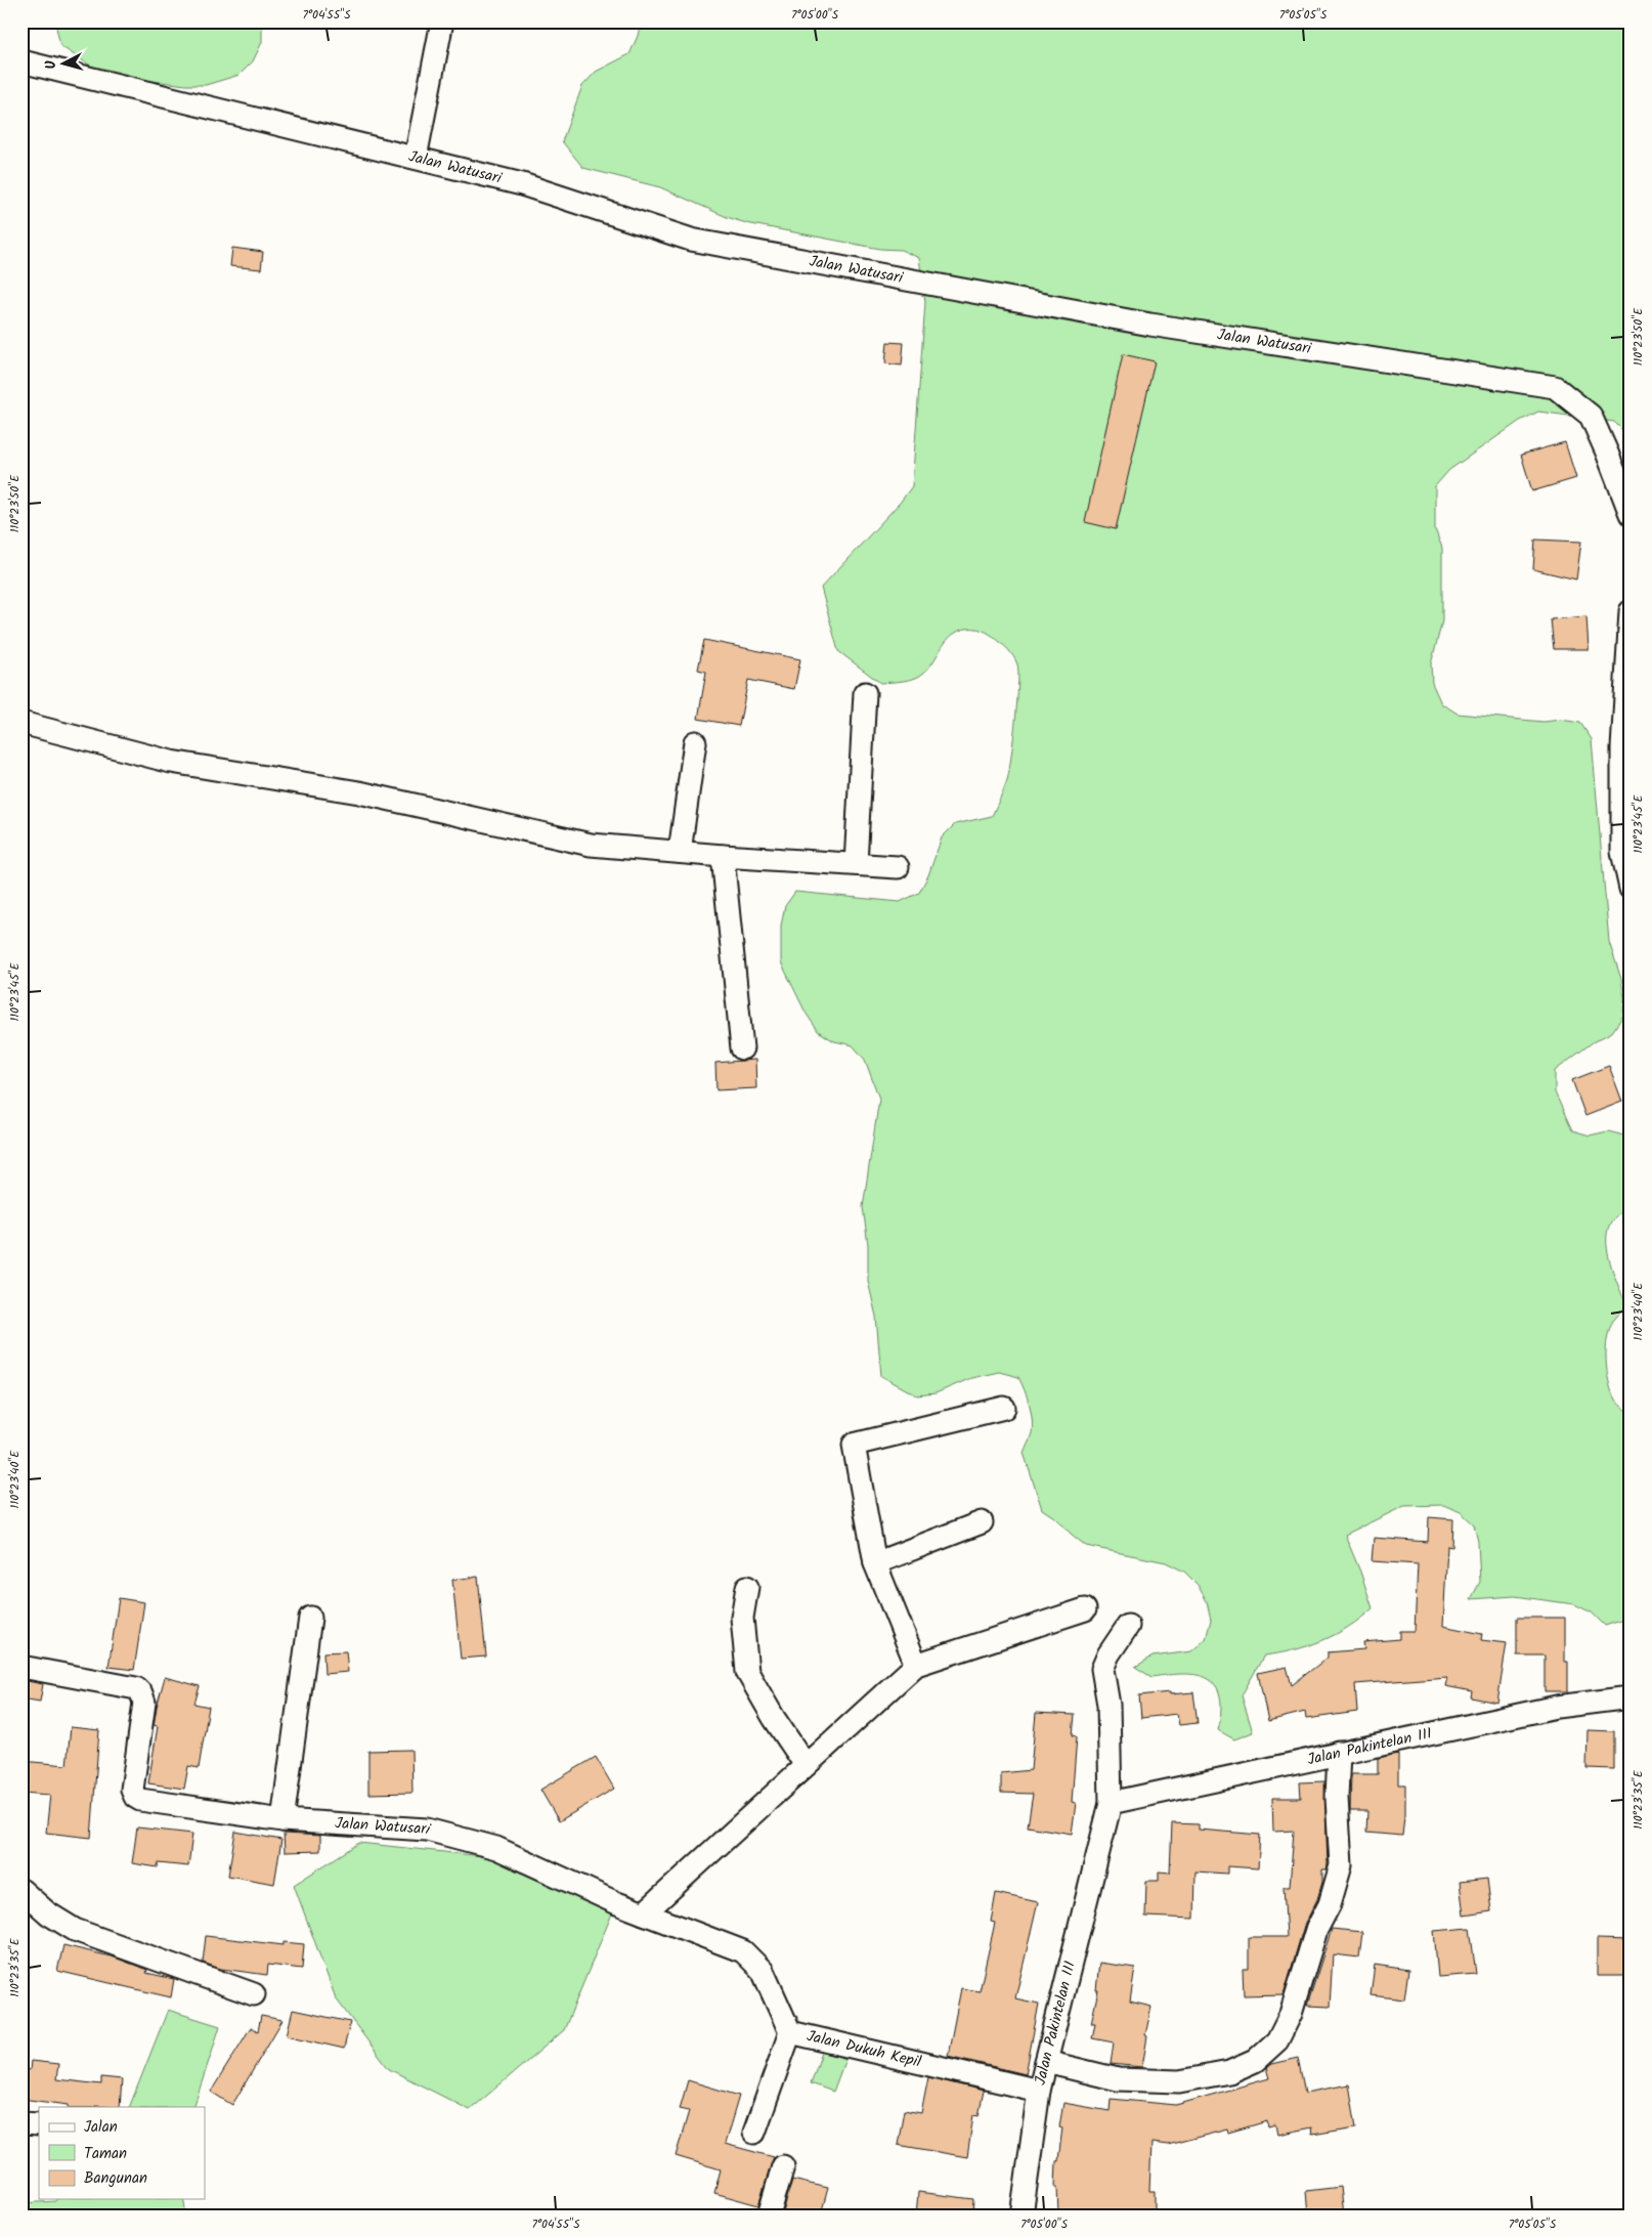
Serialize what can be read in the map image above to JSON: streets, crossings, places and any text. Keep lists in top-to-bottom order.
{
  "streets": {
    "street": ["Jalan Watusari", "Jalan Pakintelan III", "Jalan Dukuh Kepil"]
  },
  "crossings": [
    ["Jalan Watusari", "Jalan Dukuh Kepil"],
    ["Jalan Pakintelan III", "Jalan Dukuh Kepil"]
  ],
  "legend": ["Jalan", "Taman", "Bangunan"],
  "north": "left",
  "coordinates": [
    "7°04'55\"S",
    "7°05'00\"S",
    "7°05'05\"S",
    "110°23'50\"E",
    "110°23'45\"E",
    "110°23'40\"E",
    "110°23'35\"E"
  ]
}
